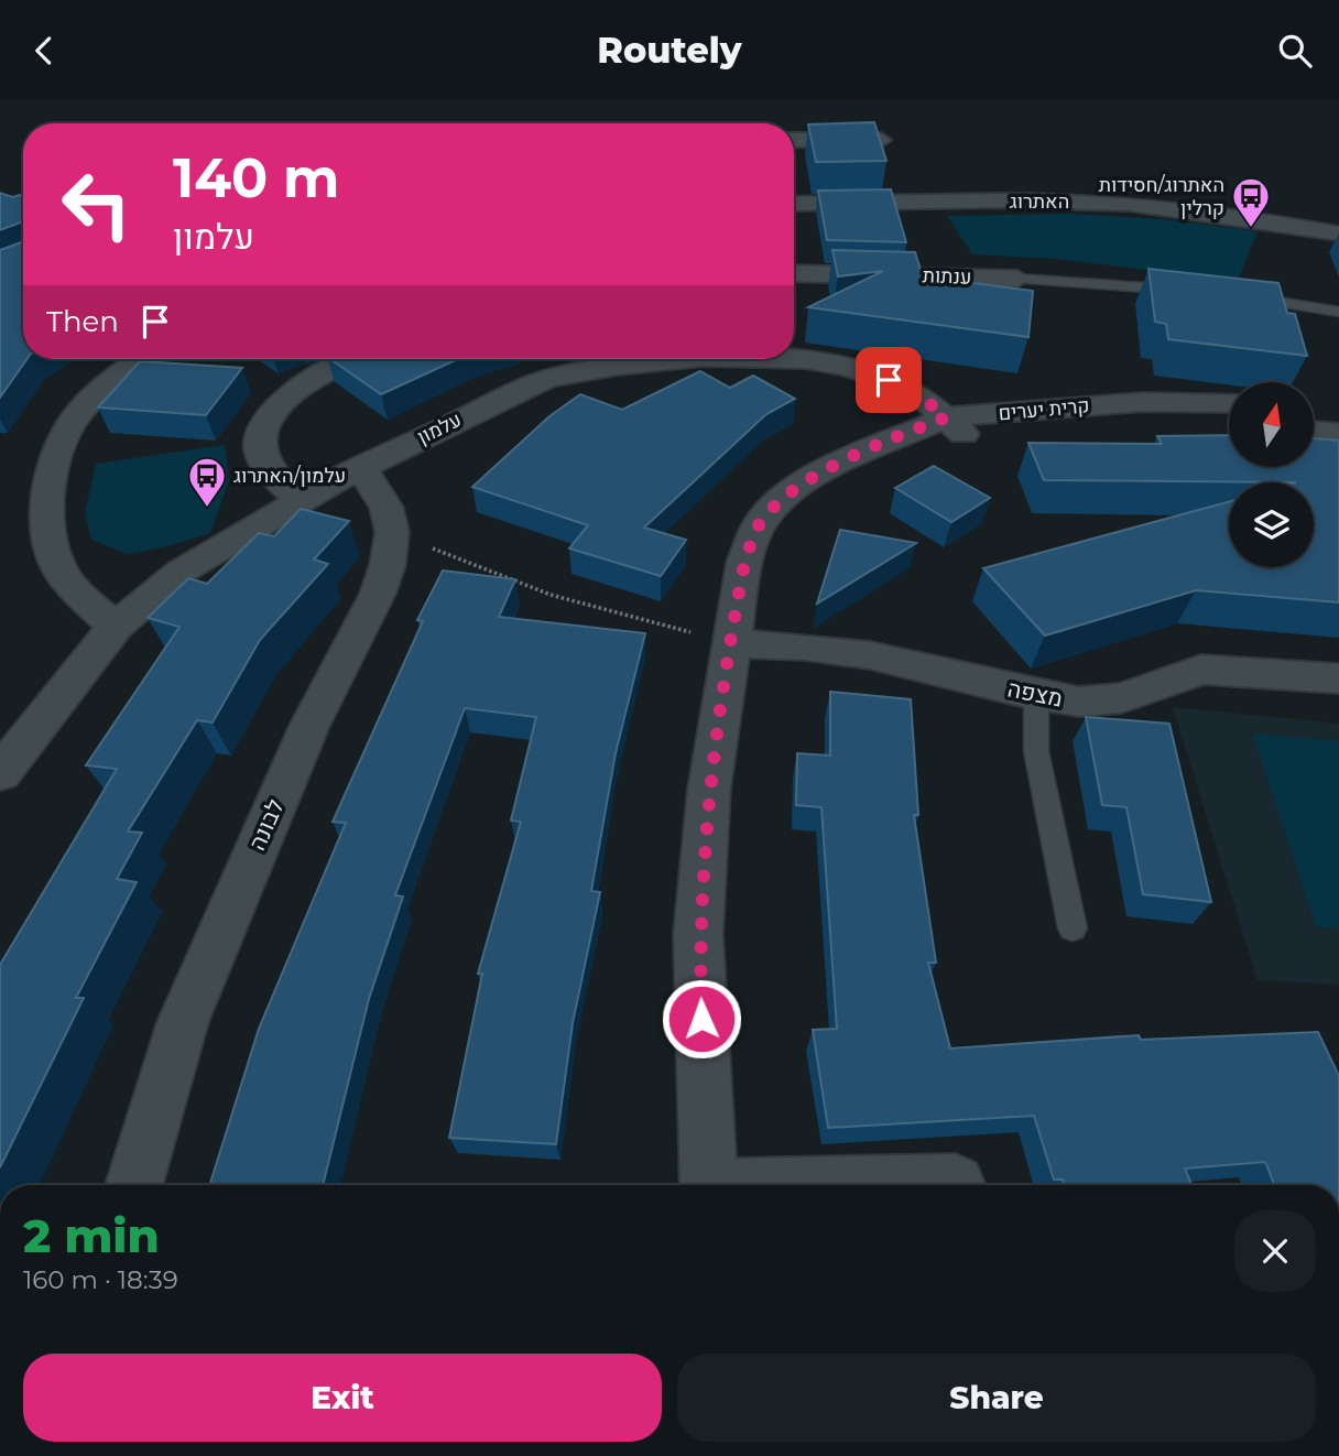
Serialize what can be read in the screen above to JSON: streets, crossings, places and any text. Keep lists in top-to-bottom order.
{
  "streets": {
    "street": [
      "האתרוג",
      "ענתות",
      "קרית יערים",
      "עלמון",
      "מצפה",
      "לבונה"
    ]
  },
  "crossings": [
    ["קרית יערים", "עלמון"],
    ["קרית יערים", "מצפה"],
    ["עלמון", "לבונה"]
  ],
  "places": {
    "bus stop": ["האתרוג/חסידות קרלין", "עלמון/האתרוג"]
  },
  "north": "top",
  "page": {
    "header": "Routely",
    "turn": ["140 m", "עלמון"],
    "then": "Then",
    "heading": ["2 min", "160 m · 18:39"],
    "buttons": ["Exit", "Share"]
  }
}
